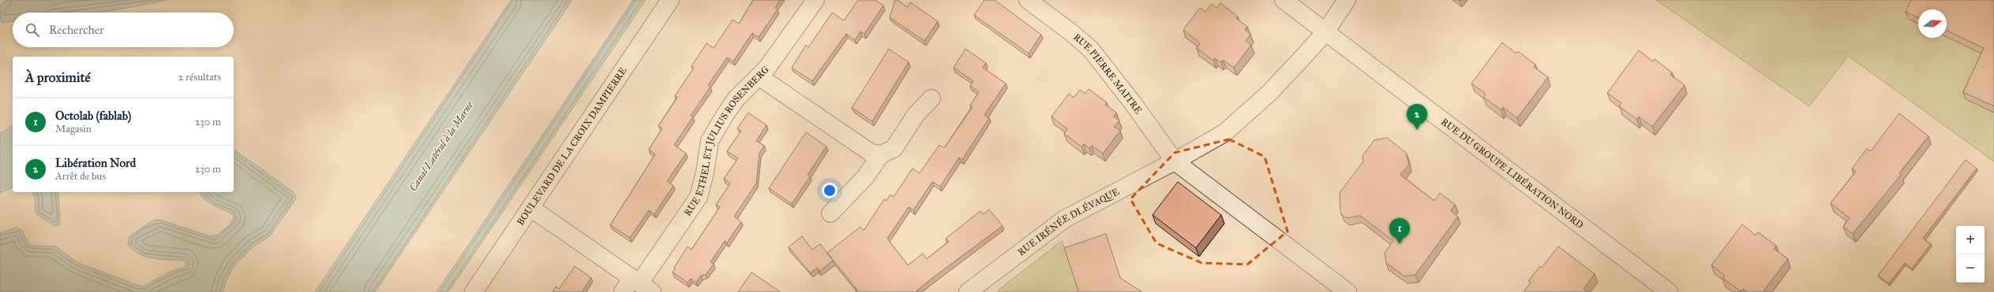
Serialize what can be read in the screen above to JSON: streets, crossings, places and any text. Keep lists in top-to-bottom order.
{
  "streets": {
    "street": [
      "RUE PIERRE MAITRE",
      "RUE ETHEL ET JULIUS ROSENBERG",
      "BOULEVARD DE LA CROIX DAMPIERRE",
      "RUE DU GROUPE LIBÉRATION NORD",
      "RUE IRÉNÉE DLÉVAQUE"
    ]
  },
  "crossings": [
    ["RUE PIERRE MAITRE", "RUE IRÉNÉE DLÉVAQUE"],
    ["RUE DU GROUPE LIBÉRATION NORD", "RUE IRÉNÉE DLÉVAQUE"]
  ],
  "water": ["Canal Latéral à la Marne"],
  "north": "right",
  "page": {
    "search": "Rechercher",
    "heading": ["À proximité", "2 résultats"],
    "list": [
      {
        "mark": "1",
        "name": "Octolab (fablab)",
        "note": "Magasin",
        "value": "230 m"
      },
      {
        "mark": "2",
        "name": "Libération Nord",
        "note": "Arrêt de bus",
        "value": "230 m"
      }
    ],
    "pins": ["2", "1"],
    "map_buttons": ["+", "−"]
  }
}
